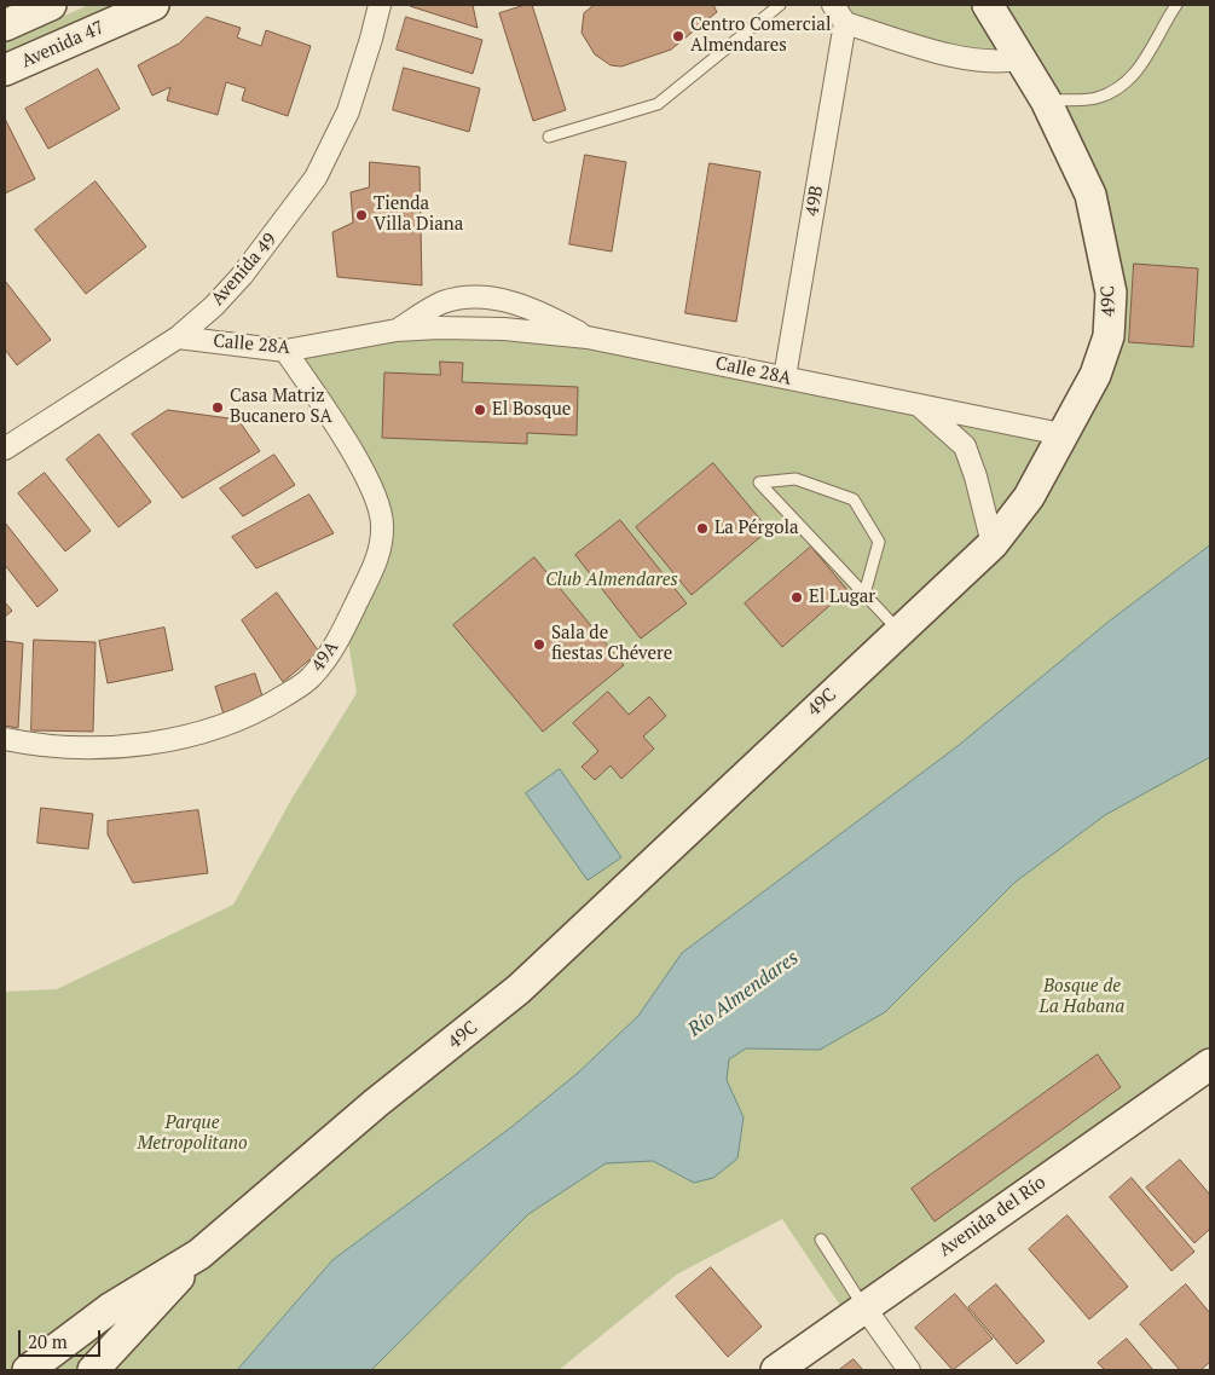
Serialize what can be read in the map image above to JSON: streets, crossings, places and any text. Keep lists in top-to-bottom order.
{
  "streets": {
    "street": [
      "Avenida 47",
      "49B",
      "Avenida 49",
      "49C",
      "Calle 28A",
      "49A",
      "Avenida del Río"
    ]
  },
  "crossings": [
    ["49B", "Calle 28A"],
    ["Avenida 49", "Calle 28A"],
    ["49C", "Calle 28A"],
    ["Calle 28A", "49A"]
  ],
  "water": ["Río Almendares"],
  "parks": ["Club Almendares", "Bosque de La Habana", "Parque Metropolitano"],
  "places": [
    "Centro Comercial Almendares",
    "Tienda Villa Diana",
    "Casa Matriz Bucanero SA",
    "El Bosque",
    "La Pérgola",
    "El Lugar",
    "Sala de fiestas Chévere"
  ],
  "scale_bar": "20 m"
}
